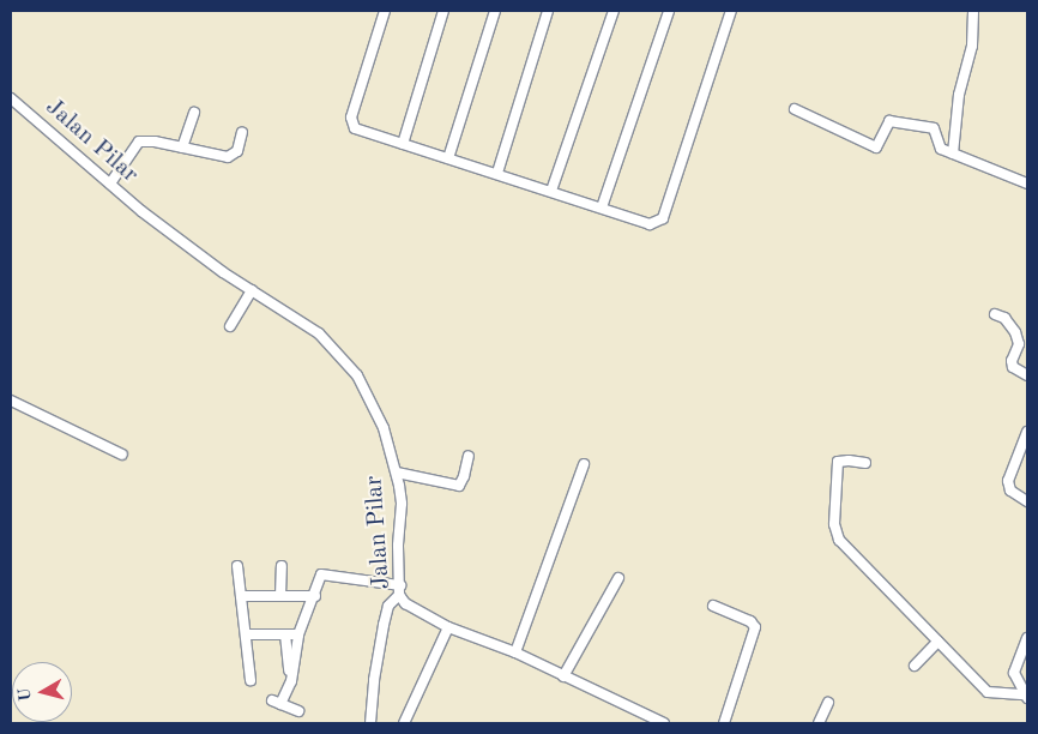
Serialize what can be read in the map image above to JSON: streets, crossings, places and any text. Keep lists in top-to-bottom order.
{
  "streets": {
    "street": ["Jalan Pilar"]
  },
  "north": "left"
}
